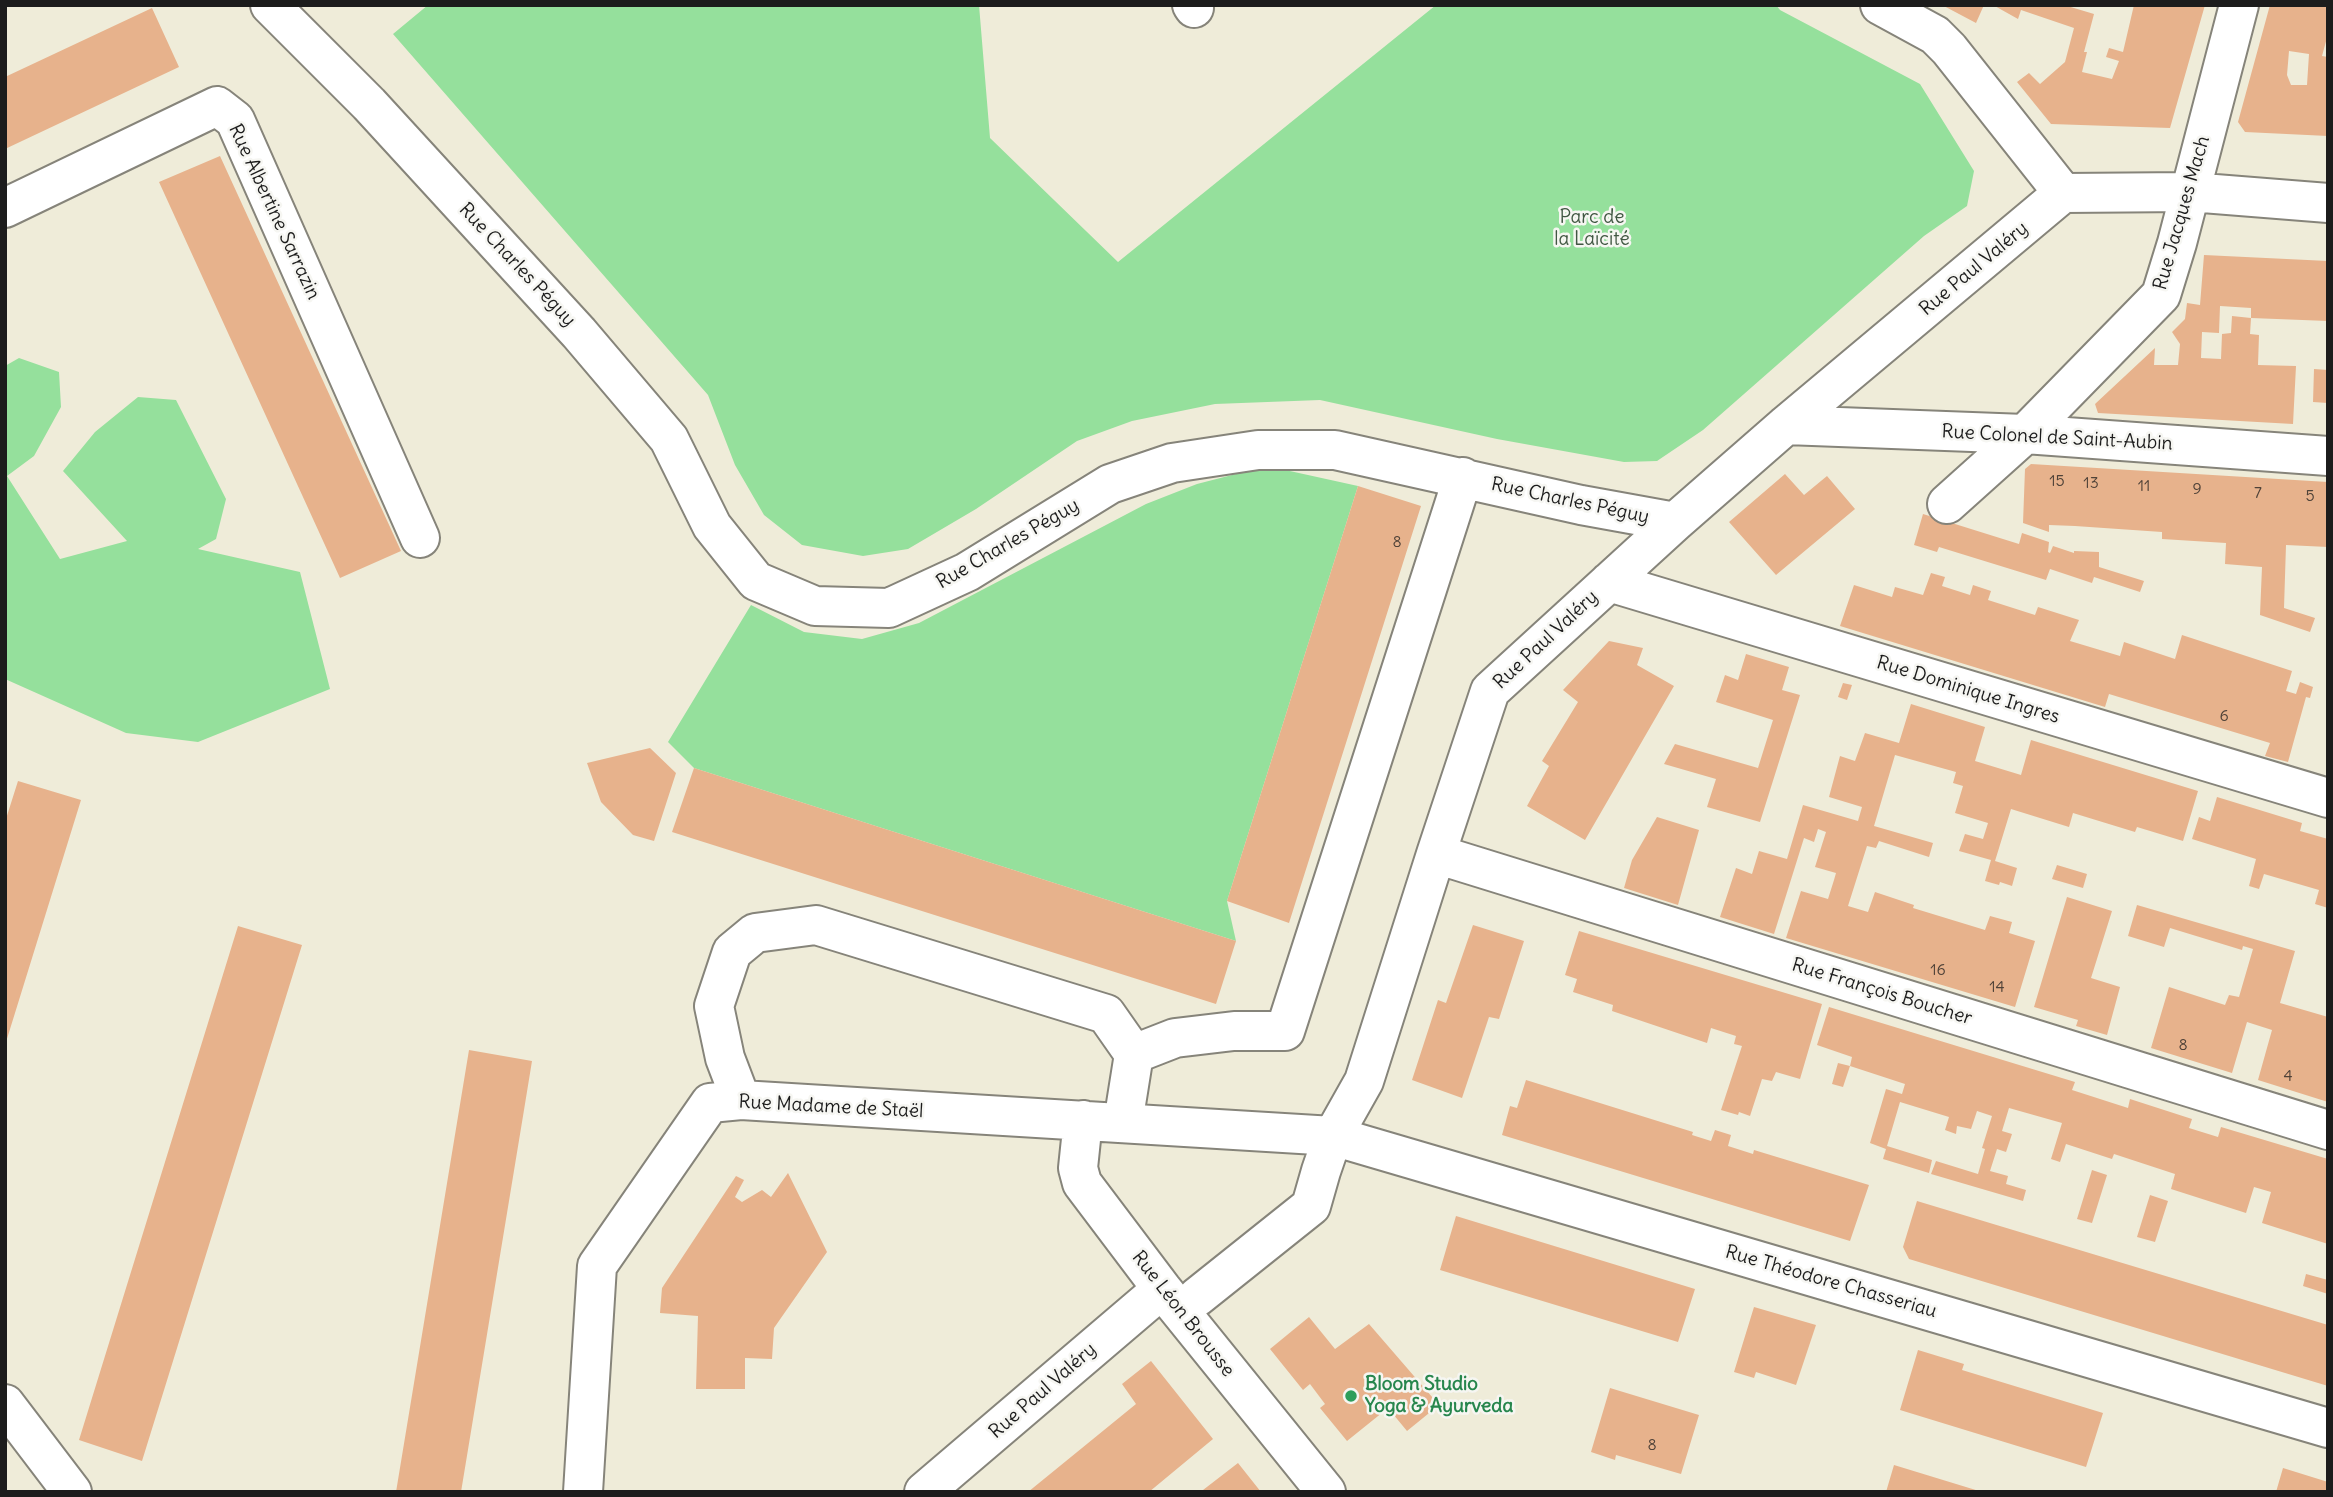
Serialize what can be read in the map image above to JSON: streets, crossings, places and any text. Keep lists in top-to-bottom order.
{
  "streets": {
    "street": [
      "Rue Albertine Sarrazin",
      "Rue Jacques Mach",
      "Rue Charles Péguy",
      "Rue Paul Valéry",
      "Rue Colonel de Saint-Aubin",
      "Rue Dominique Ingres",
      "Rue François Boucher",
      "Rue Madame de Staël",
      "Rue Théodore Chasseriau",
      "Rue Léon Brousse"
    ]
  },
  "crossings": [
    ["Rue Jacques Mach", "Rue Colonel de Saint-Aubin"],
    ["Rue Charles Péguy", "Rue Paul Valéry"],
    ["Rue Paul Valéry", "Rue Colonel de Saint-Aubin"],
    ["Rue Paul Valéry", "Rue Dominique Ingres"],
    ["Rue Paul Valéry", "Rue François Boucher"],
    ["Rue Paul Valéry", "Rue Madame de Staël"],
    ["Rue Paul Valéry", "Rue Théodore Chasseriau"],
    ["Rue Paul Valéry", "Rue Léon Brousse"],
    ["Rue Madame de Staël", "Rue Théodore Chasseriau"],
    ["Rue Madame de Staël", "Rue Léon Brousse"]
  ],
  "parks": ["Parc de la Laïcité"],
  "places": ["Bloom Studio Yoga & Ayurveda"],
  "house_numbers": [
    "15",
    "13",
    "11",
    "9",
    "7",
    "5",
    "8",
    "6",
    "16",
    "14",
    "8",
    "4",
    "8"
  ]
}
